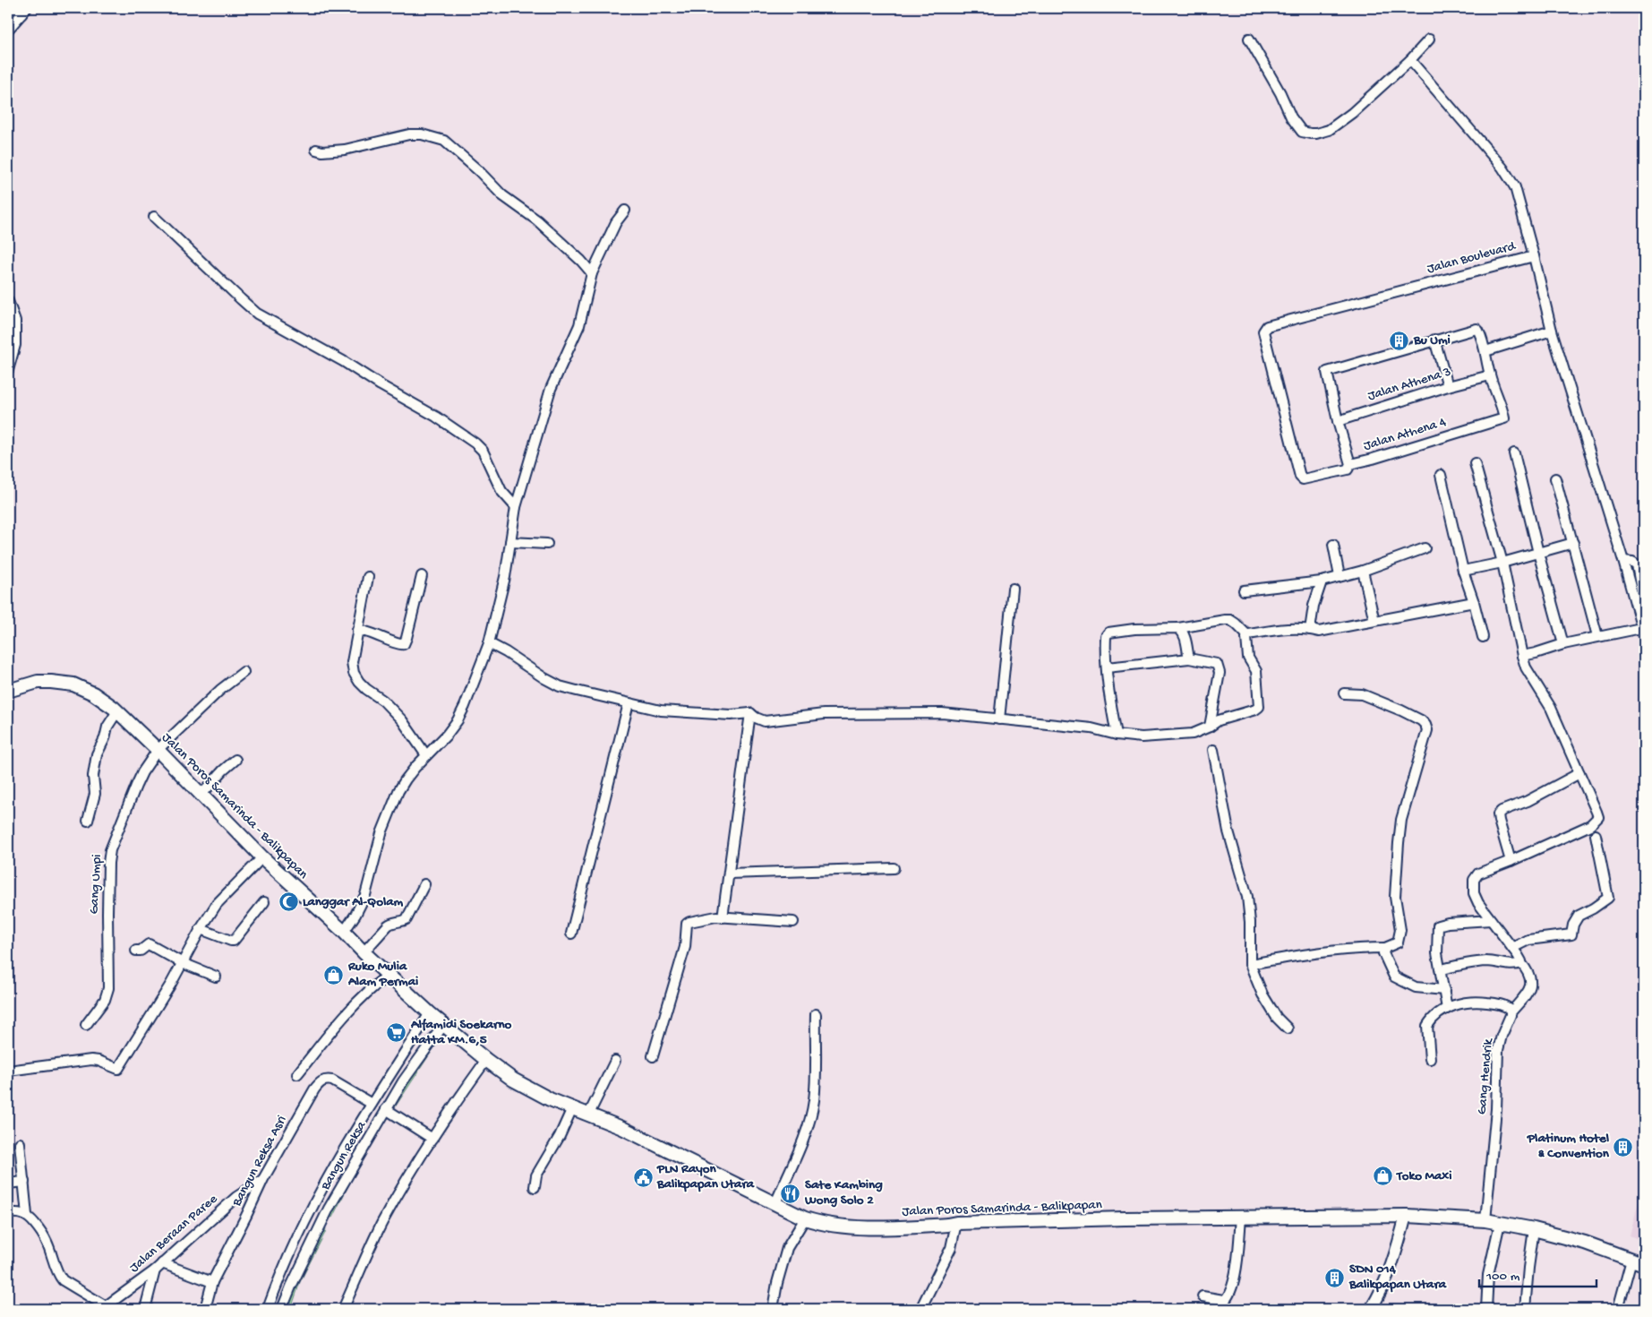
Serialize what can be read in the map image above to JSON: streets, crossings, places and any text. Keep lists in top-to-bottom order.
{
  "streets": {
    "highway": ["Jalan Poros Samarinda - Balikpapan"],
    "street": [
      "Jalan Boulevard",
      "Jalan Athena 3",
      "Jalan Athena 4",
      "Gang Umpi",
      "Gang Hendrik",
      "Bangun Reksa",
      "Bangun Reksa Asri",
      "Jalan Beraan Paree"
    ]
  },
  "crossings": [
    ["Jalan Boulevard", "Jalan Athena 4"],
    ["Jalan Athena 3", "Jalan Athena 4"],
    ["Jalan Poros Samarinda - Balikpapan", "Gang Umpi"],
    ["Jalan Poros Samarinda - Balikpapan", "Gang Hendrik"],
    ["Jalan Poros Samarinda - Balikpapan", "Bangun Reksa"],
    ["Bangun Reksa Asri", "Jalan Beraan Paree"]
  ],
  "places": {
    "building": ["Bu Umi", "Platinum Hotel & Convention", "SDN 014 Balikpapan Utara"],
    "mosque": ["Langgar Al-Qolam"],
    "shop": ["Ruko Mulia Alam Permai", "Toko Maxi"],
    "supermarket": ["Alfamidi Soekarno Hatta KM.6,5"],
    "public building": ["PLN Rayon Balikpapan Utara"],
    "restaurant": ["Sate Kambing Wong Solo 2"]
  },
  "scale_bar": "100 m"
}
